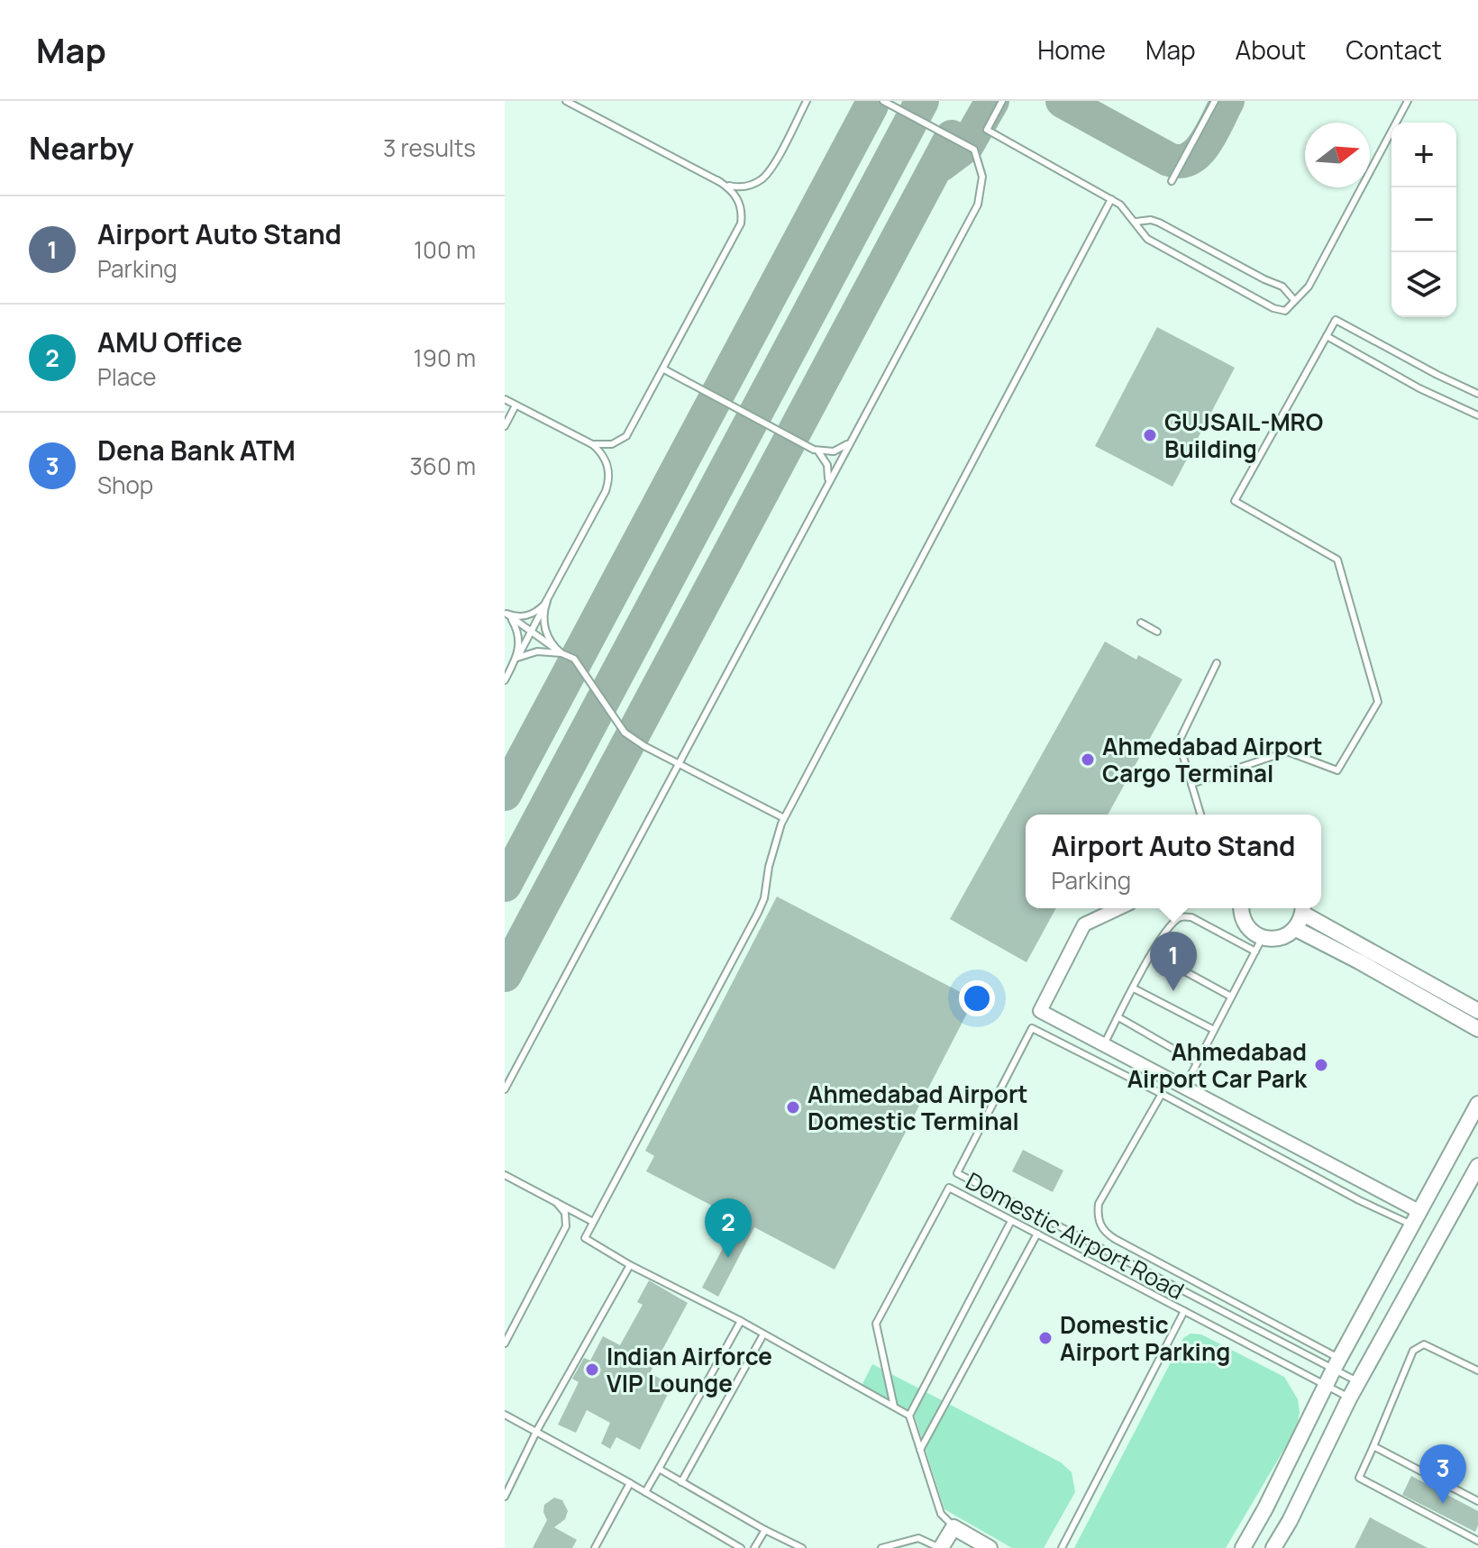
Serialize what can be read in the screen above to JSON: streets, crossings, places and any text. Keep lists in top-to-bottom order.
{
  "streets": {
    "lane": ["Domestic Airport Road"]
  },
  "places": [
    "GUJSAIL-MRO Building",
    "Ahmedabad Airport Cargo Terminal",
    "Ahmedabad Airport Car Park",
    "Ahmedabad Airport Domestic Terminal",
    "Domestic Airport Parking",
    "Indian Airforce VIP Lounge"
  ],
  "north": "right",
  "page": {
    "header": "Map",
    "nav": [
      "Home",
      "Map",
      "About",
      "Contact"
    ],
    "heading": ["Nearby", "3 results"],
    "map_buttons": ["+", "−"],
    "list": [
      {
        "mark": "1",
        "name": "Airport Auto Stand",
        "note": "Parking",
        "value": "100 m"
      },
      {
        "mark": "2",
        "name": "AMU Office",
        "note": "Place",
        "value": "190 m"
      },
      {
        "mark": "3",
        "name": "Dena Bank ATM",
        "note": "Shop",
        "value": "360 m"
      }
    ],
    "popup": ["Airport Auto Stand", "Parking"],
    "pins": ["1", "2", "3"]
  }
}
